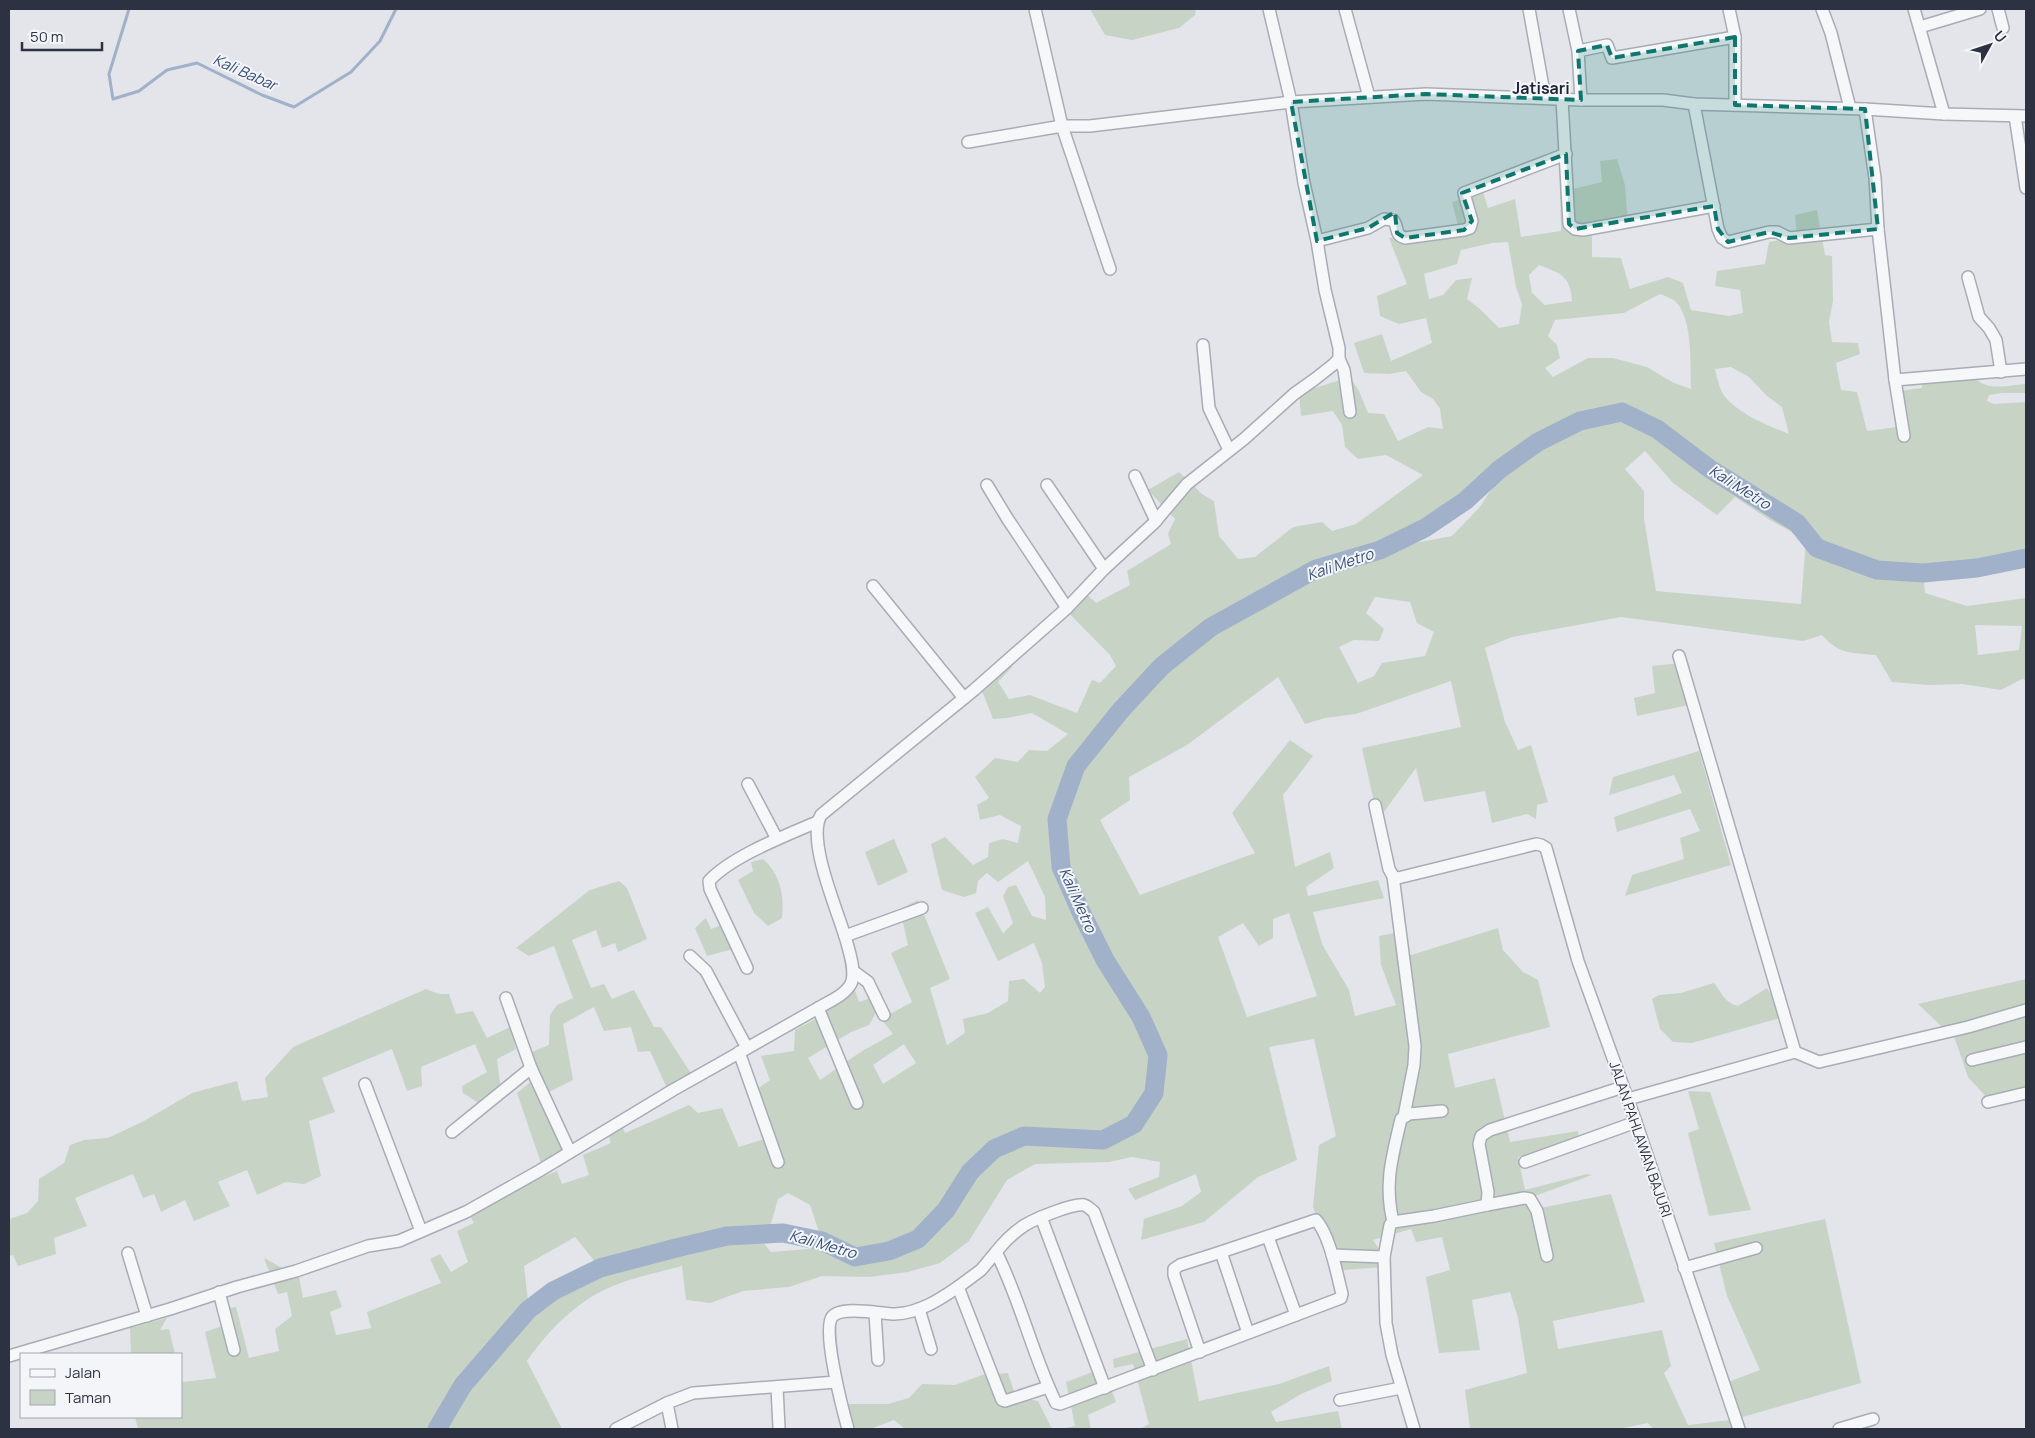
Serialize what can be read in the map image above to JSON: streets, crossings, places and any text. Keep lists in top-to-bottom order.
{
  "streets": {
    "street": ["JALAN PAHLAWAN BAJURI"]
  },
  "districts": ["Jatisari"],
  "water": ["Kali Babar", "Kali Metro"],
  "legend": ["Jalan", "Taman"],
  "scale_bar": "50 m",
  "north": "top right"
}
